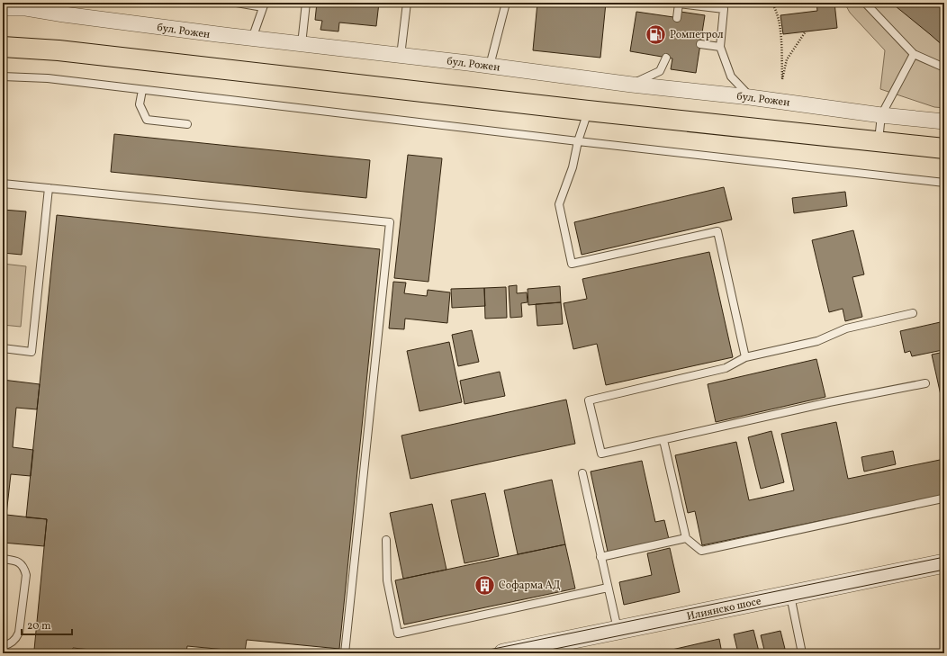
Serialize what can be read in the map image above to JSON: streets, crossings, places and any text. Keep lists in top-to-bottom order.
{
  "streets": {
    "street": ["бул. Рожен", "Илиянско шосе"]
  },
  "places": {
    "fuel station": ["Ромпетрол"],
    "building": ["Софарма АД"]
  },
  "scale_bar": "20 m"
}
